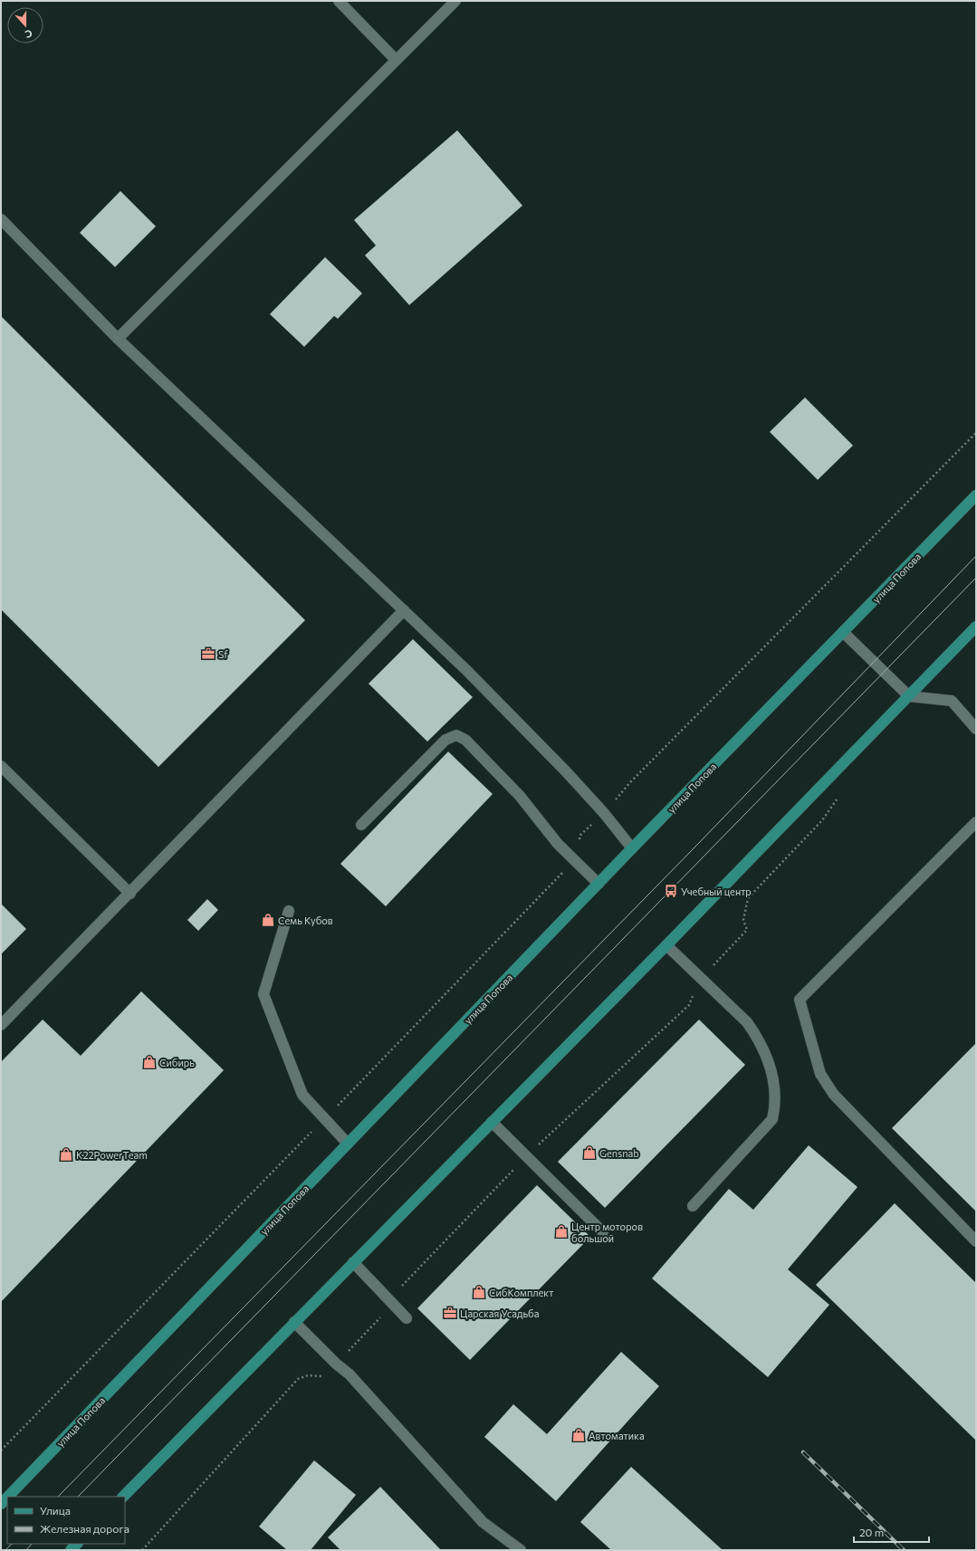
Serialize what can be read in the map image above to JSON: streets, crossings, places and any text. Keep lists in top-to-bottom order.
{
  "streets": {
    "main road": ["улица Попова"]
  },
  "places": {
    "office": ["Sf", "Царская Усадьба"],
    "bus stop": ["Учебный центр"],
    "shop": [
      "Семь Кубов",
      "Сибирь",
      "Gensnab",
      "K22PowerTeam",
      "Центр моторов большой",
      "СибКомплект",
      "Автоматика"
    ]
  },
  "legend": ["Улица", "Железная дорога"],
  "scale_bar": "20 m",
  "north": "bottom"
}
